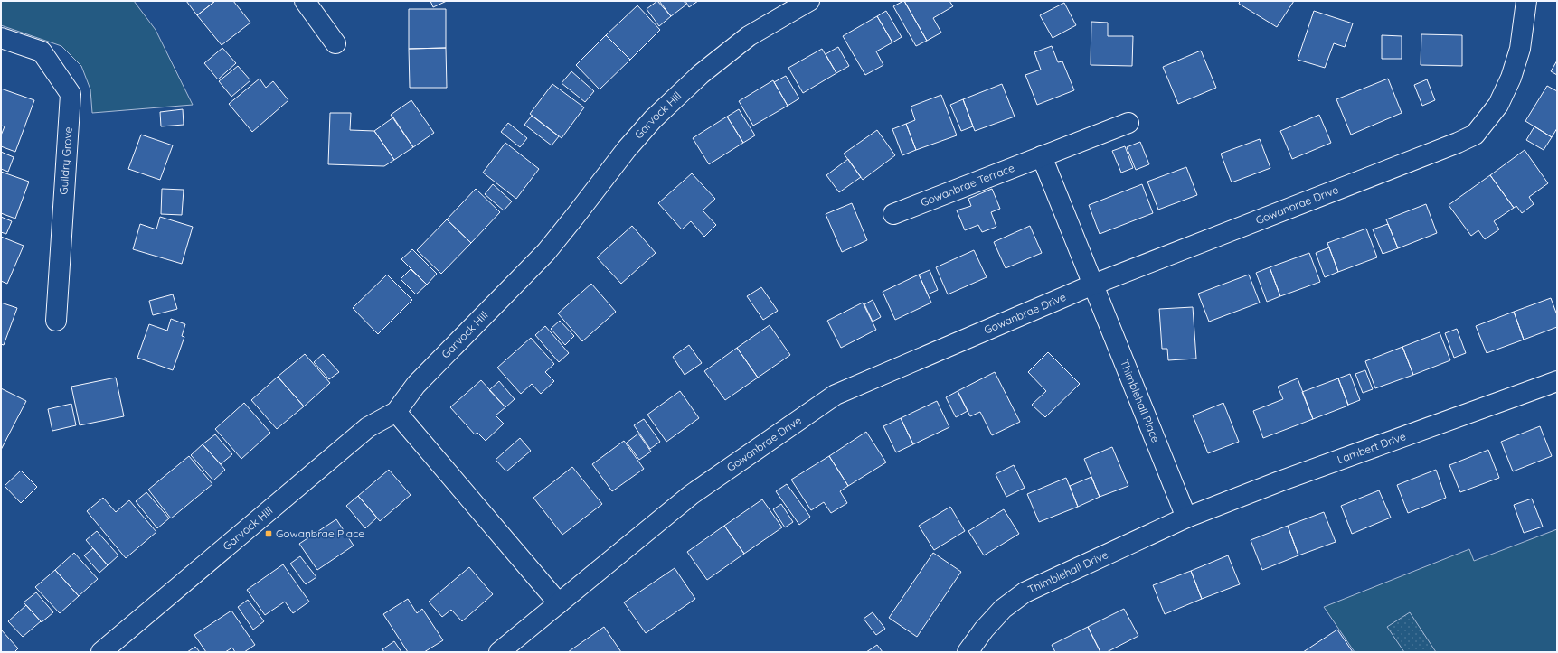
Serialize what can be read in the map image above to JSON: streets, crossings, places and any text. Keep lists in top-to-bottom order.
{
  "streets": {
    "street": [
      "Garvock Hill",
      "Guildry Grove",
      "Gowanbrae Terrace",
      "Gowanbrae Drive",
      "Thimblehall Place",
      "Lambert Drive",
      "Thimblehall Drive"
    ]
  },
  "crossings": [
    ["Gowanbrae Drive", "Thimblehall Place"],
    ["Thimblehall Place", "Lambert Drive"],
    ["Thimblehall Place", "Thimblehall Drive"],
    ["Lambert Drive", "Thimblehall Drive"]
  ],
  "places": {
    "transit": ["Gowanbrae Place"]
  }
}
